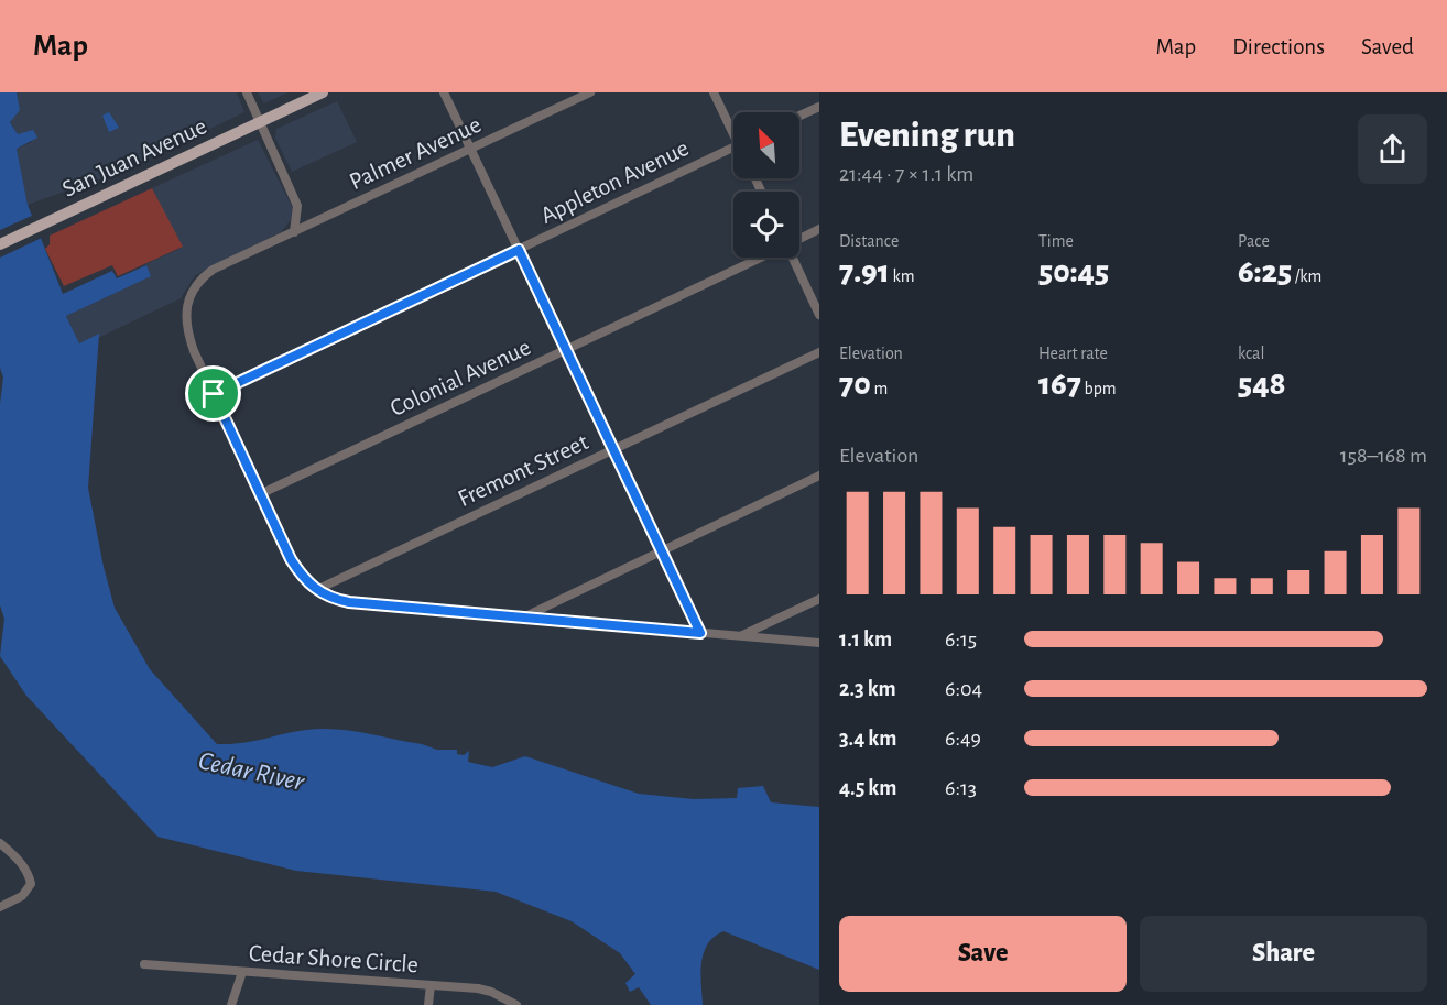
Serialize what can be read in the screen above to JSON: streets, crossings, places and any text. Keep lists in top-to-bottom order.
{
  "streets": {
    "main road": ["San Juan Avenue"],
    "street": [
      "Palmer Avenue",
      "Appleton Avenue",
      "Colonial Avenue",
      "Fremont Street",
      "Cedar Shore Circle"
    ]
  },
  "crossings": [
    ["Palmer Avenue", "Appleton Avenue"],
    ["Palmer Avenue", "Colonial Avenue"],
    ["Palmer Avenue", "Fremont Street"]
  ],
  "water": ["Cedar River"],
  "north": "top left",
  "page": {
    "header": "Map",
    "nav": ["Map", "Directions", "Saved"],
    "heading": ["Evening run", "21:44 · 7 × 1.1 km"],
    "stats": [
      ["Distance", "7.91 km"],
      ["Time", "50:45"],
      ["Pace", "6:25 /km"],
      ["Elevation", "70 m"],
      ["Heart rate", "167 bpm"],
      ["kcal", "548"]
    ],
    "chart": ["Elevation", "158–168 m"],
    "list": [
      {
        "name": "1.1 km",
        "note": "6:15"
      },
      {
        "name": "2.3 km",
        "note": "6:04"
      },
      {
        "name": "3.4 km",
        "note": "6:49"
      },
      {
        "name": "4.5 km",
        "note": "6:13"
      }
    ],
    "buttons": ["Save", "Share"]
  }
}
